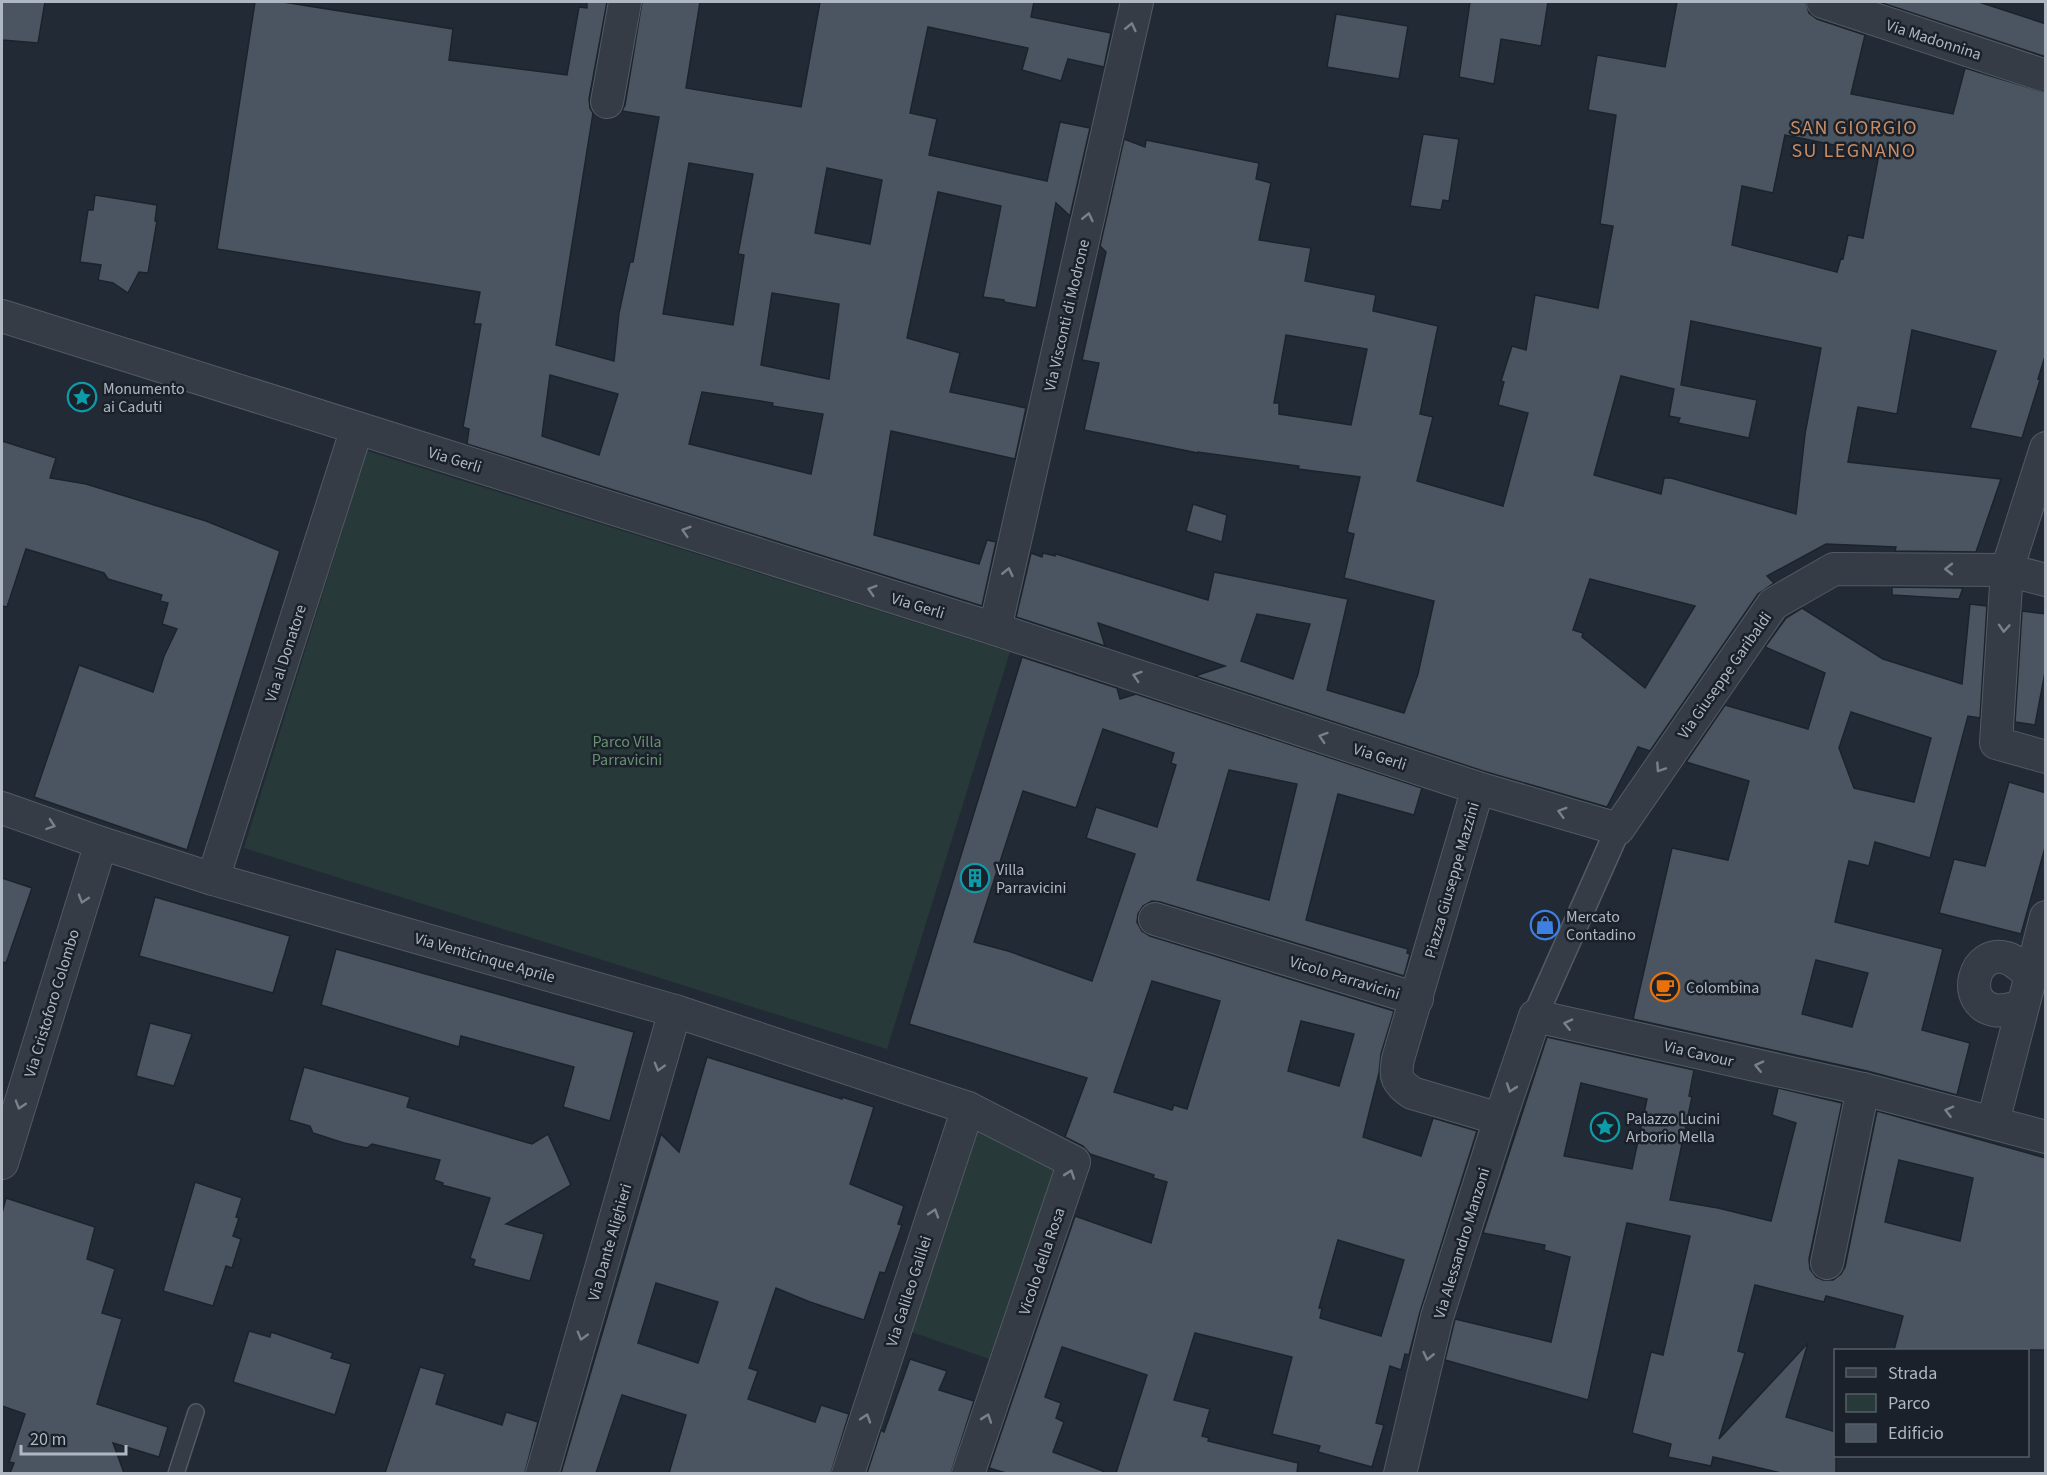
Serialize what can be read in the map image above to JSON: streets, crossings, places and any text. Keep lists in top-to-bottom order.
{
  "streets": {
    "street": [
      "Via Madonnina",
      "Via Visconti di Modrone",
      "Via Gerli",
      "Via al Donatore",
      "Via Giuseppe Garibaldi",
      "Piazza Giuseppe Mazzini",
      "Via Venticinque Aprile",
      "Vicolo Parravicini",
      "Via Cristoforo Colombo",
      "Via Cavour",
      "Via Dante Alighieri",
      "Via Alessandro Manzoni",
      "Vicolo della Rosa",
      "Via Galileo Galilei"
    ]
  },
  "crossings": [
    ["Via Visconti di Modrone", "Via Gerli"],
    ["Via Gerli", "Via al Donatore"],
    ["Via Gerli", "Piazza Giuseppe Mazzini"],
    ["Via al Donatore", "Via Venticinque Aprile"],
    ["Via Giuseppe Garibaldi", "Piazza Giuseppe Mazzini"],
    ["Piazza Giuseppe Mazzini", "Vicolo Parravicini"],
    ["Via Venticinque Aprile", "Via Cristoforo Colombo"],
    ["Via Venticinque Aprile", "Via Dante Alighieri"],
    ["Via Venticinque Aprile", "Vicolo della Rosa"],
    ["Via Venticinque Aprile", "Via Galileo Galilei"],
    ["Vicolo Parravicini", "Via Alessandro Manzoni"],
    ["Via Cavour", "Via Alessandro Manzoni"],
    ["Vicolo della Rosa", "Via Galileo Galilei"]
  ],
  "one_way": [
    "Via Visconti di Modrone",
    "Via Gerli",
    "Via Giuseppe Garibaldi",
    "Piazza Giuseppe Mazzini",
    "Via Cristoforo Colombo",
    "Via Cavour",
    "Via Dante Alighieri",
    "Via Alessandro Manzoni",
    "Vicolo della Rosa",
    "Via Galileo Galilei"
  ],
  "districts": ["SAN GIORGIO SU LEGNANO"],
  "parks": ["Parco Villa Parravicini"],
  "places": {
    "place": ["Monumento ai Caduti", "Palazzo Lucini Arborio Mella"],
    "building": ["Villa Parravicini"],
    "shop": ["Mercato Contadino"],
    "cafe": ["Colombina"]
  },
  "legend": ["Strada", "Parco", "Edificio"],
  "scale_bar": "20 m"
}
